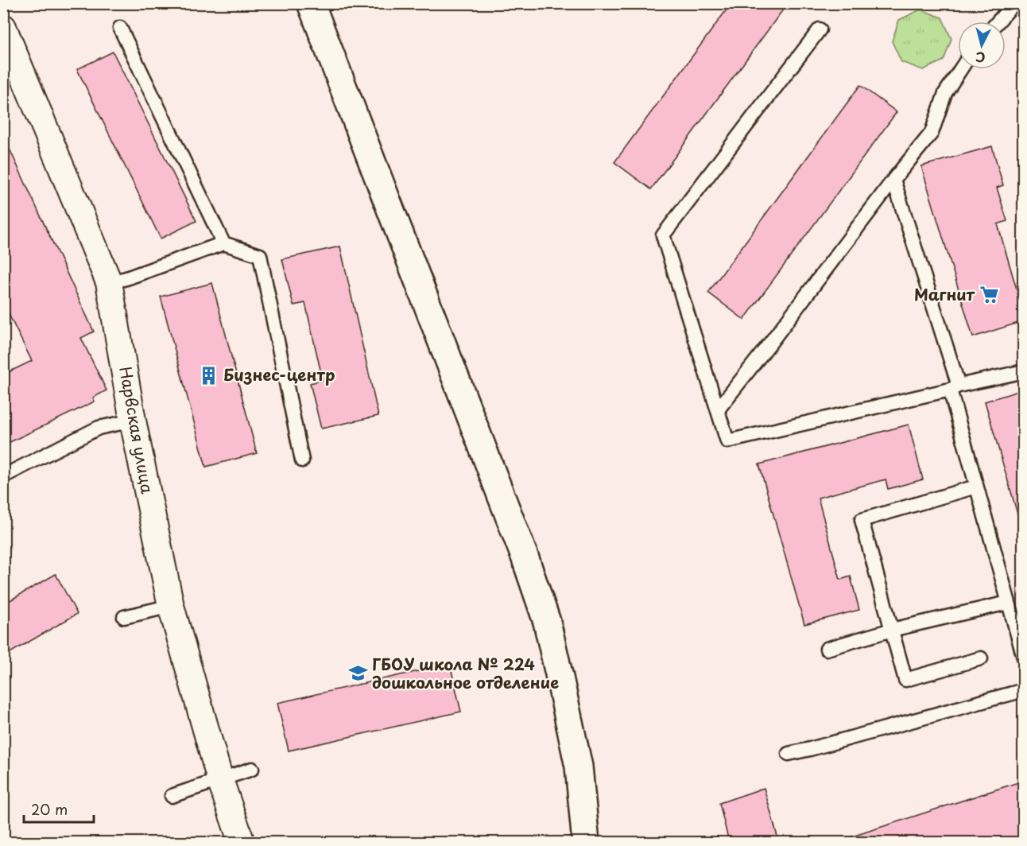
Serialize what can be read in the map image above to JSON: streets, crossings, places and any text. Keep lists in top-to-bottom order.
{
  "streets": {
    "street": ["Нарвская улица"]
  },
  "places": {
    "supermarket": ["Магнит"],
    "building": ["Бизнес-центр"],
    "school or university": ["ГБОУ школа № 224 дошкольное отделение"]
  },
  "scale_bar": "20 m",
  "north": "bottom"
}
